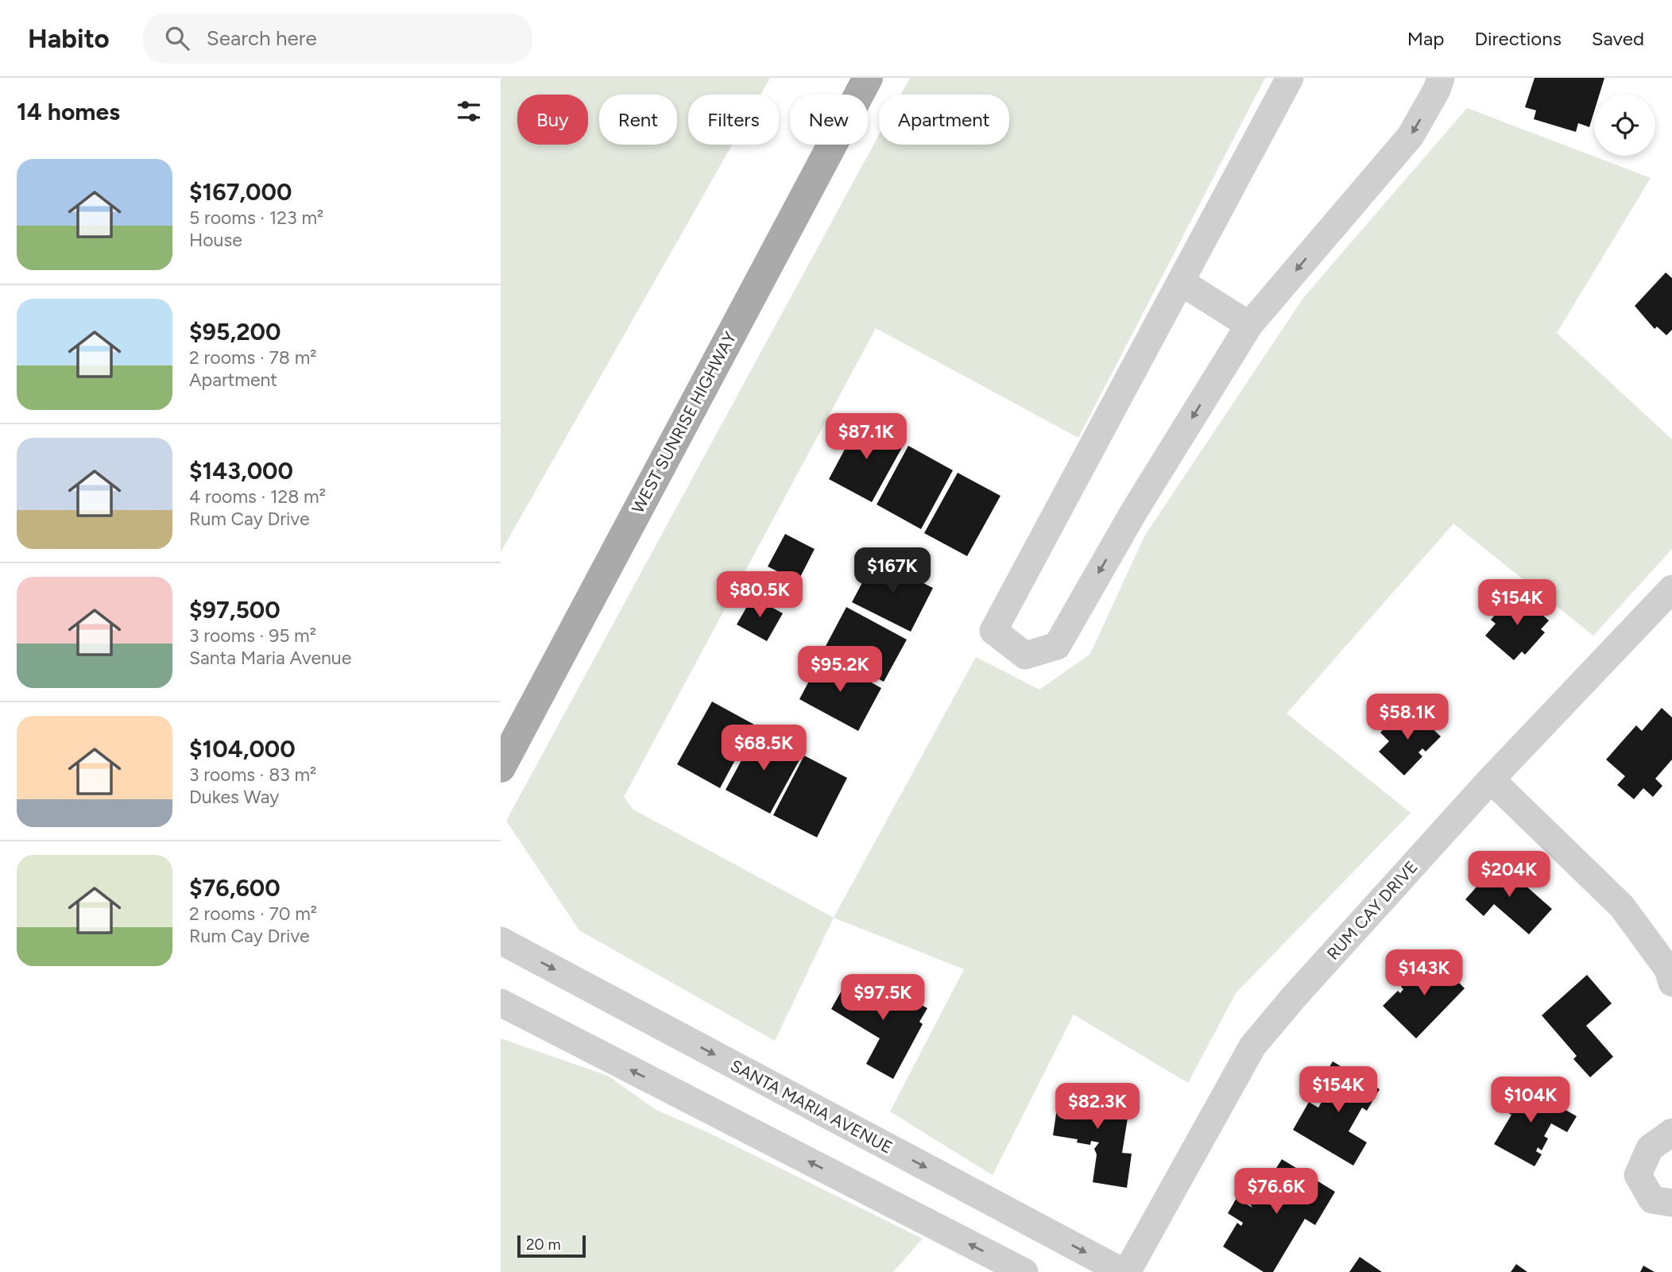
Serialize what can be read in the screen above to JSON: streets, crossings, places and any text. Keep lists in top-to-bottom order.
{
  "streets": {
    "main road": ["WEST SUNRISE HIGHWAY"],
    "street": ["RUM CAY DRIVE", "SANTA MARIA AVENUE"]
  },
  "scale_bar": "20 m",
  "page": {
    "header": "Habito",
    "search": "Search here",
    "nav": ["Map", "Directions", "Saved"],
    "heading": "14 homes",
    "chip": [
      "Buy",
      "Rent",
      "Filters",
      "New",
      "Apartment"
    ],
    "list": [
      {
        "name": "$167,000",
        "note": "5 rooms · 123 m² · House"
      },
      {
        "name": "$95,200",
        "note": "2 rooms · 78 m² · Apartment"
      },
      {
        "name": "$143,000",
        "note": "4 rooms · 128 m² · Rum Cay Drive"
      },
      {
        "name": "$97,500",
        "note": "3 rooms · 95 m² · Santa Maria Avenue"
      },
      {
        "name": "$104,000",
        "note": "3 rooms · 83 m² · Dukes Way"
      },
      {
        "name": "$76,600",
        "note": "2 rooms · 70 m² · Rum Cay Drive"
      }
    ],
    "price": [
      "$87.1K",
      "$167K",
      "$80.5K",
      "$154K",
      "$95.2K",
      "$58.1K",
      "$68.5K",
      "$204K",
      "$143K",
      "$97.5K",
      "$154K",
      "$104K",
      "$82.3K",
      "$76.6K"
    ],
    "scale": "20 m"
  }
}
